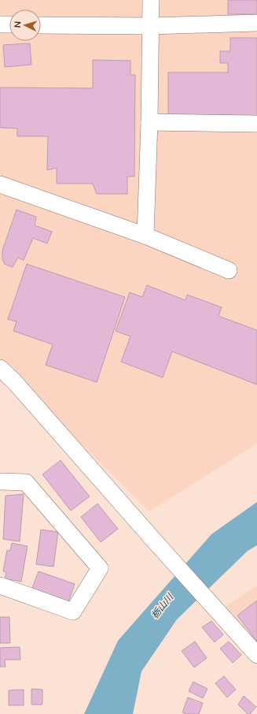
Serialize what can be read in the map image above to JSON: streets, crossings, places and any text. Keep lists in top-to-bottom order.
{
  "water": ["栃山川"],
  "north": "left"
}
